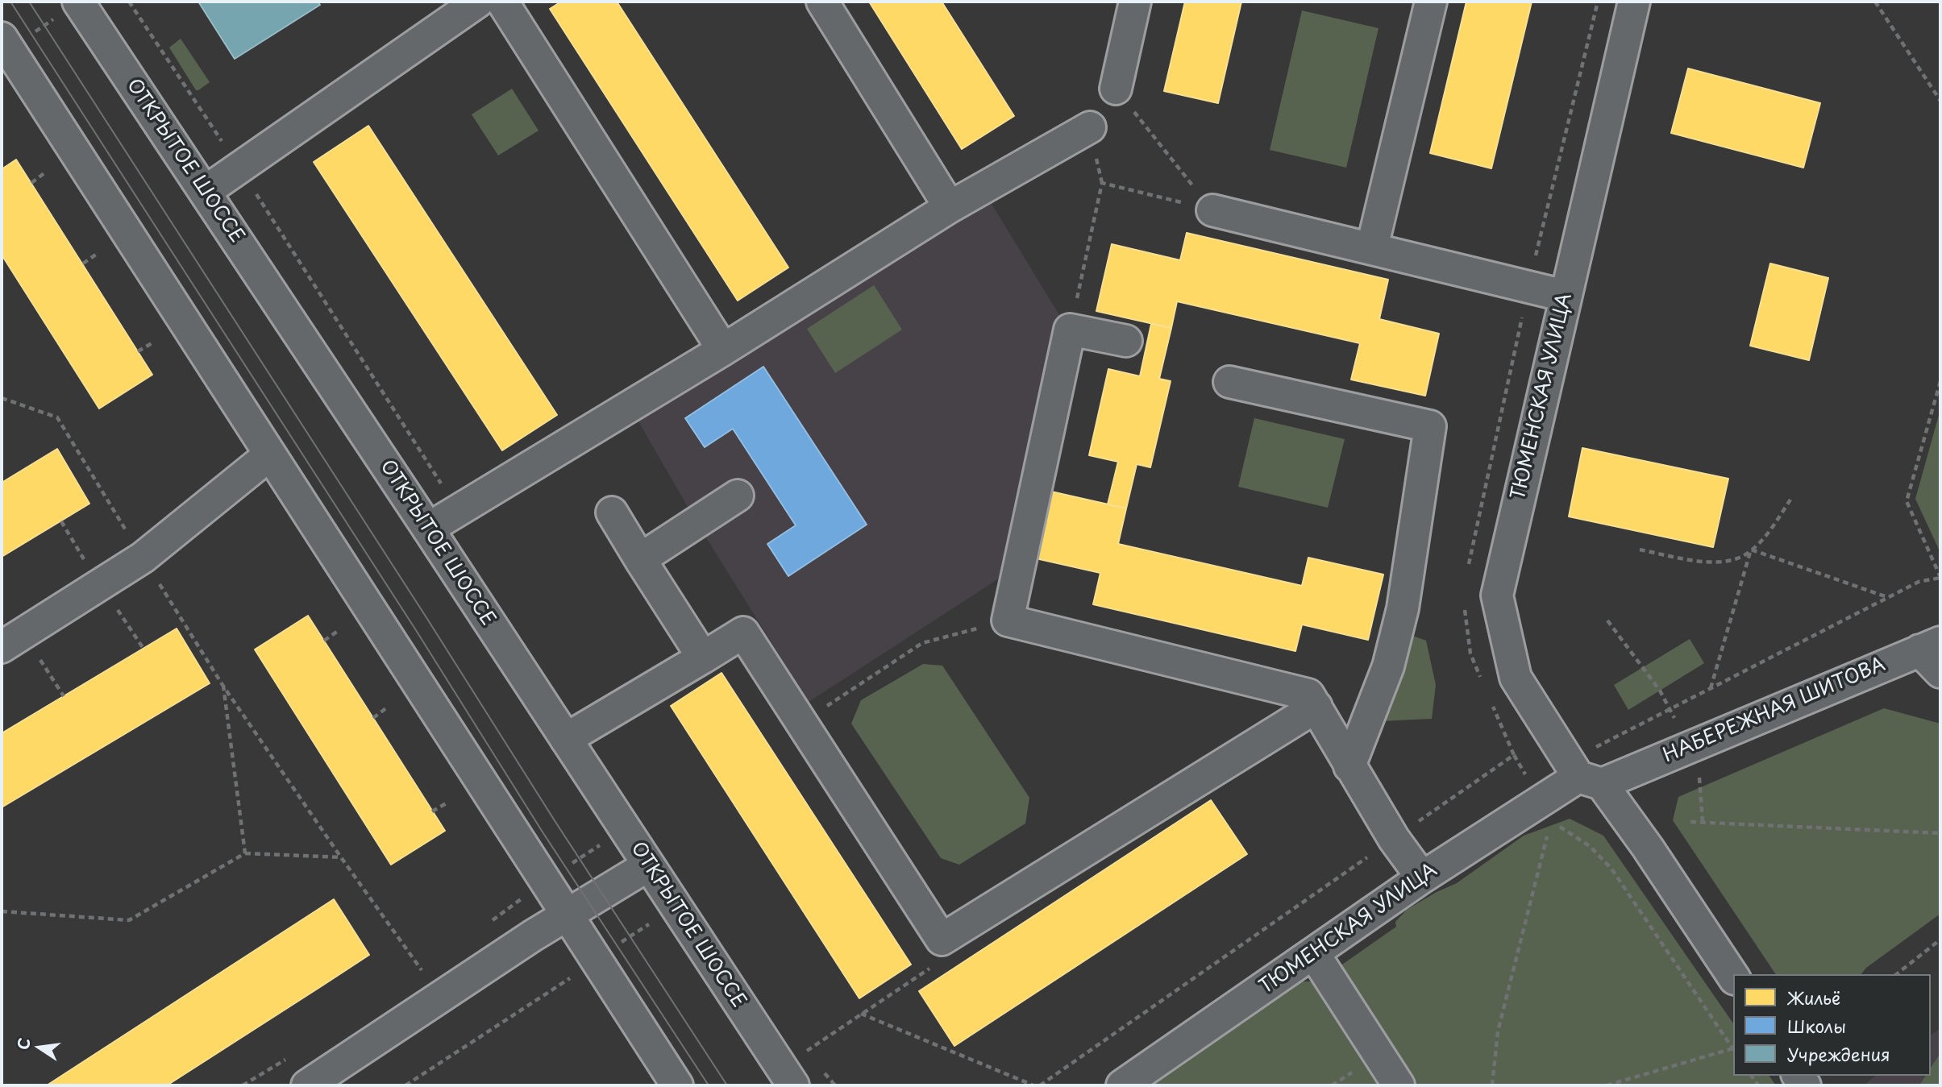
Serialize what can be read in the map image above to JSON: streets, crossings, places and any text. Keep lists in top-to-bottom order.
{
  "streets": {
    "street": ["ОТКРЫТОЕ ШОССЕ", "ТЮМЕНСКАЯ УЛИЦА", "НАБЕРЕЖНАЯ ШИТОВА"]
  },
  "crossings": [
    ["ТЮМЕНСКАЯ УЛИЦА", "НАБЕРЕЖНАЯ ШИТОВА"]
  ],
  "legend": ["Жильё", "Школы", "Учреждения"],
  "north": "left"
}
